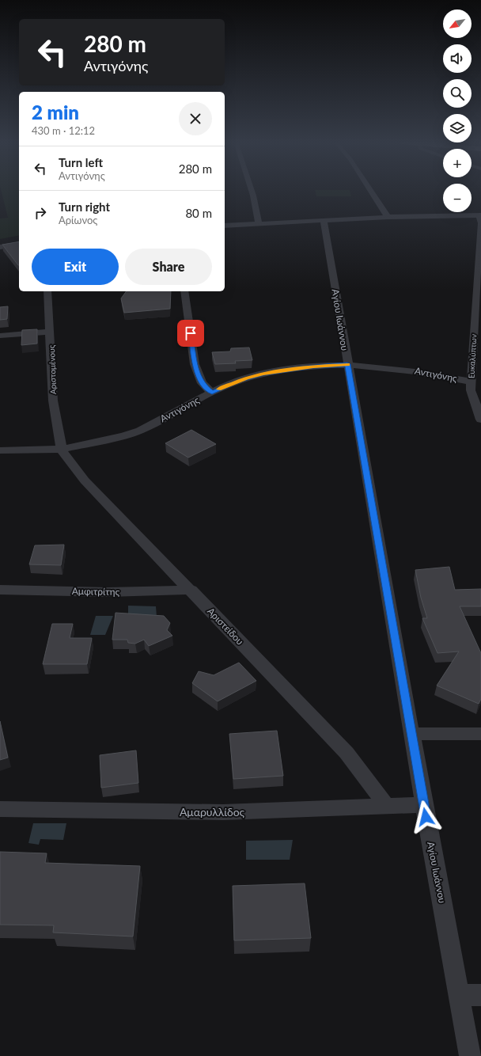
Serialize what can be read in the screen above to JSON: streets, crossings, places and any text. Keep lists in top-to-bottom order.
{
  "streets": {
    "street": [
      "Αγίου Ιωάννου",
      "Ευκαλύπτων",
      "Αριστομένους",
      "Αντιγόνης",
      "Αμφιτρίτης",
      "Αριστείδου",
      "Αμαρυλλίδος"
    ]
  },
  "crossings": [
    ["Αγίου Ιωάννου", "Αντιγόνης"],
    ["Αγίου Ιωάννου", "Αμαρυλλίδος"],
    ["Ευκαλύπτων", "Αντιγόνης"],
    ["Αριστομένους", "Αντιγόνης"],
    ["Αριστομένους", "Αριστείδου"],
    ["Αντιγόνης", "Αριστείδου"],
    ["Αμφιτρίτης", "Αριστείδου"],
    ["Αριστείδου", "Αμαρυλλίδος"]
  ],
  "north": "bottom left",
  "page": {
    "map_buttons": ["+", "−"],
    "turn": ["280 m", "Αντιγόνης"],
    "heading": ["2 min", "430 m · 12:12"],
    "list": [
      {
        "name": "Turn left",
        "note": "Αντιγόνης",
        "value": "280 m"
      },
      {
        "name": "Turn right",
        "note": "Αρίωνος",
        "value": "80 m"
      }
    ],
    "buttons": ["Exit", "Share"]
  }
}
